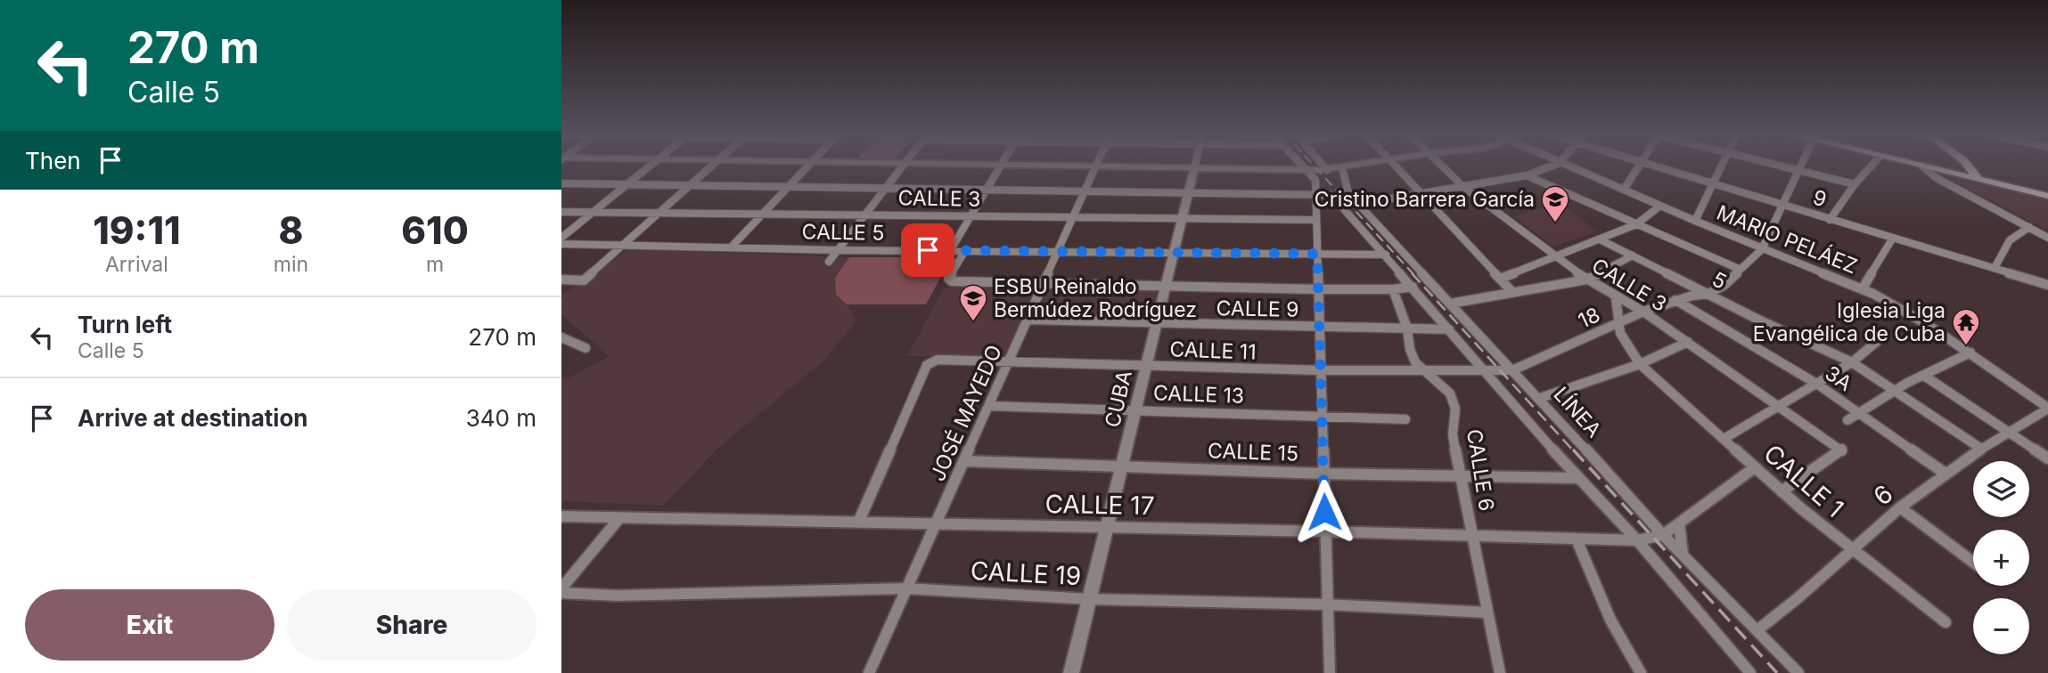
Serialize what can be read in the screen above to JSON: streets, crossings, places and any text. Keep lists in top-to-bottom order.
{
  "streets": {
    "street": [
      "CALLE 3",
      "9",
      "CALLE 5",
      "MARIO PELÁEZ",
      "5",
      "CALLE 9",
      "18",
      "CALLE 11",
      "3A",
      "CALLE 13",
      "CUBA",
      "LÍNEA",
      "JOSÉ MAYEDO",
      "CALLE 15",
      "CALLE 6",
      "CALLE 1",
      "6",
      "CALLE 17",
      "CALLE 19"
    ]
  },
  "crossings": [
    ["CALLE 3", "18"],
    ["CALLE 3", "CUBA"],
    ["CALLE 3", "JOSÉ MAYEDO"],
    ["CALLE 3", "CALLE 1"],
    ["9", "18"],
    ["CALLE 5", "CUBA"],
    ["CALLE 5", "LÍNEA"],
    ["CALLE 5", "JOSÉ MAYEDO"],
    ["MARIO PELÁEZ", "18"],
    ["MARIO PELÁEZ", "6"],
    ["5", "18"],
    ["5", "6"],
    ["CALLE 9", "CUBA"],
    ["CALLE 9", "LÍNEA"],
    ["CALLE 9", "JOSÉ MAYEDO"],
    ["CALLE 9", "CALLE 6"],
    ["18", "CALLE 11"],
    ["18", "3A"],
    ["18", "LÍNEA"],
    ["18", "CALLE 1"],
    ["CALLE 11", "CUBA"],
    ["CALLE 11", "LÍNEA"],
    ["CALLE 11", "JOSÉ MAYEDO"],
    ["CALLE 11", "CALLE 6"],
    ["CALLE 11", "CALLE 17"],
    ["3A", "6"],
    ["CALLE 13", "CUBA"],
    ["CALLE 13", "JOSÉ MAYEDO"],
    ["CUBA", "CALLE 15"],
    ["CUBA", "CALLE 17"],
    ["CUBA", "CALLE 19"],
    ["LÍNEA", "CALLE 15"],
    ["LÍNEA", "6"],
    ["LÍNEA", "CALLE 17"],
    ["JOSÉ MAYEDO", "CALLE 15"],
    ["JOSÉ MAYEDO", "CALLE 17"],
    ["JOSÉ MAYEDO", "CALLE 19"],
    ["CALLE 15", "CALLE 6"],
    ["CALLE 6", "CALLE 17"],
    ["CALLE 6", "CALLE 19"],
    ["CALLE 1", "6"]
  ],
  "places": {
    "school or university": ["Cristino Barrera García", "ESBU Reinaldo Bermúdez Rodríguez"],
    "temple": ["Iglesia Liga Evangélica de Cuba"]
  },
  "page": {
    "turn": ["270 m", "Calle 5"],
    "then": "Then",
    "eta": [
      "19:11",
      "Arrival",
      "8",
      "min",
      "610",
      "m"
    ],
    "list": [
      {
        "name": "Turn left",
        "note": "Calle 5",
        "value": "270 m"
      },
      {
        "name": "Arrive at destination",
        "value": "340 m"
      }
    ],
    "map_buttons": ["+", "−"],
    "buttons": ["Exit", "Share"]
  }
}
